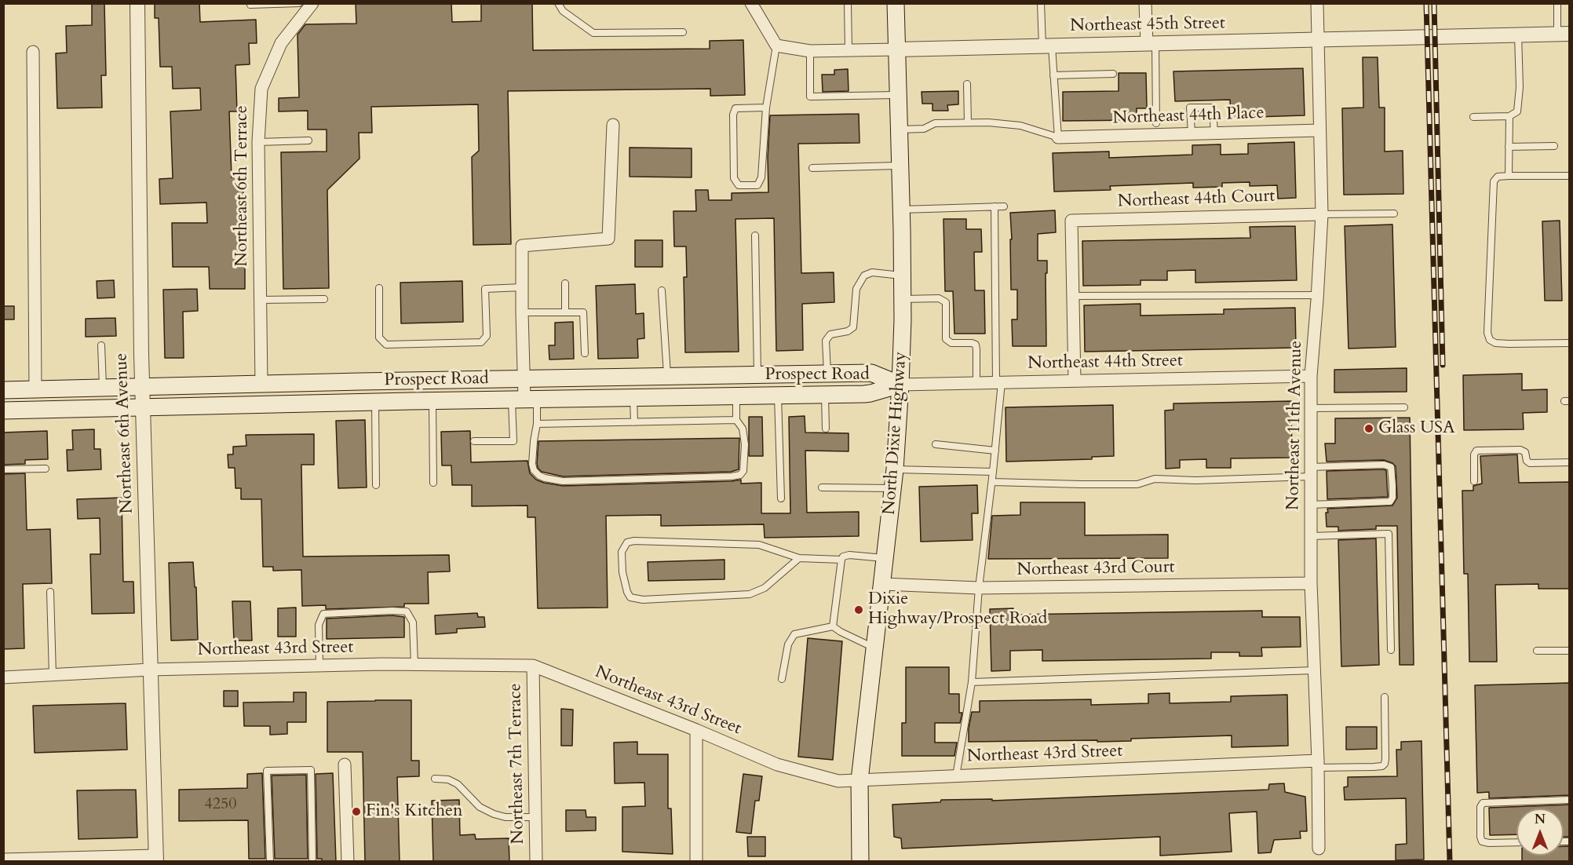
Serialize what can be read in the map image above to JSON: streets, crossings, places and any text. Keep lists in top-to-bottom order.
{
  "streets": {
    "main road": ["Prospect Road", "North Dixie Highway"],
    "street": [
      "Northeast 45th Street",
      "Northeast 44th Place",
      "Northeast 6th Terrace",
      "Northeast 44th Court",
      "Northeast 44th Street",
      "Northeast 11th Avenue",
      "Northeast 6th Avenue",
      "Northeast 43rd Court",
      "Northeast 43rd Street",
      "Northeast 7th Terrace"
    ]
  },
  "crossings": [
    ["Northeast 45th Street", "Northeast 11th Avenue"],
    ["Northeast 45th Street", "North Dixie Highway"],
    ["Northeast 44th Place", "Northeast 11th Avenue"],
    ["Northeast 6th Terrace", "Prospect Road"],
    ["Northeast 44th Court", "Northeast 11th Avenue"],
    ["Northeast 44th Street", "Prospect Road"],
    ["Northeast 44th Street", "Northeast 11th Avenue"],
    ["Northeast 44th Street", "North Dixie Highway"],
    ["Prospect Road", "Northeast 6th Avenue"],
    ["Prospect Road", "North Dixie Highway"],
    ["Northeast 11th Avenue", "Northeast 43rd Court"],
    ["Northeast 11th Avenue", "Northeast 43rd Street"],
    ["Northeast 6th Avenue", "Northeast 43rd Street"],
    ["North Dixie Highway", "Northeast 43rd Court"],
    ["North Dixie Highway", "Northeast 43rd Street"],
    ["Northeast 43rd Street", "Northeast 7th Terrace"]
  ],
  "places": ["Glass USA", "Dixie Highway/Prospect Road", "Fin's Kitchen"],
  "house_numbers": ["4250"],
  "north": "top"
}
